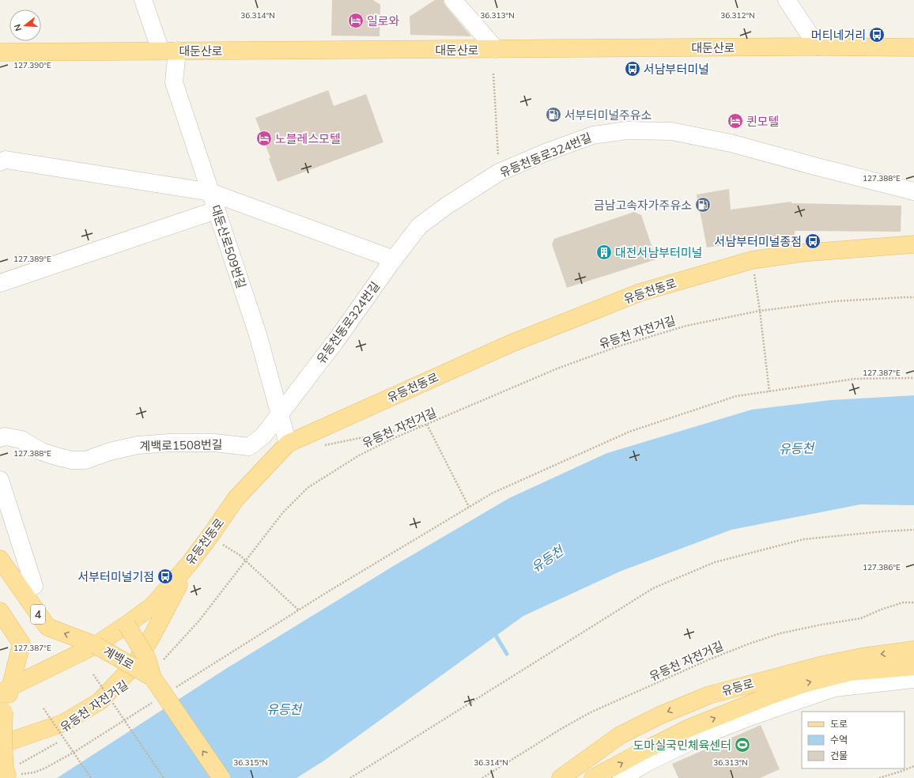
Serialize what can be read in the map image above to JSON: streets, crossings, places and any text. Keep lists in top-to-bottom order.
{
  "streets": {
    "main road": [
      "대둔산로",
      "유등천동로",
      "4",
      "계백로",
      "유등로"
    ],
    "street": ["유등천동로324번길", "대둔산로509번길", "계백로1508번길"],
    "path": ["유등천 자전거길"]
  },
  "crossings": [
    ["대둔산로", "대둔산로509번길"],
    ["유등천동로324번길", "대둔산로509번길"],
    ["유등천동로324번길", "계백로1508번길"],
    ["대둔산로509번길", "유등천동로"],
    ["대둔산로509번길", "계백로1508번길"],
    ["유등천동로", "계백로"],
    ["유등천 자전거길", "계백로"]
  ],
  "one_way": ["계백로"],
  "water": ["유등천"],
  "places": {
    "hotel": ["일로와", "퀸모텔", "노블레스모텔"],
    "bus stop": [
      "머티네거리",
      "서남부터미널",
      "서남부터미널종점",
      "서부터미널기점"
    ],
    "fuel station": ["서부터미널주유소", "금남고속자가주유소"],
    "building": ["대전서남부터미널"],
    "sports": ["도마실국민체육센터"]
  },
  "legend": ["도로", "수역", "건물"],
  "north": "left",
  "coordinates": [
    "36.314°N",
    "36.313°N",
    "36.312°N",
    "127.390°E",
    "127.388°E",
    "127.389°E",
    "127.387°E",
    "127.386°E",
    "36.315°N"
  ]
}
